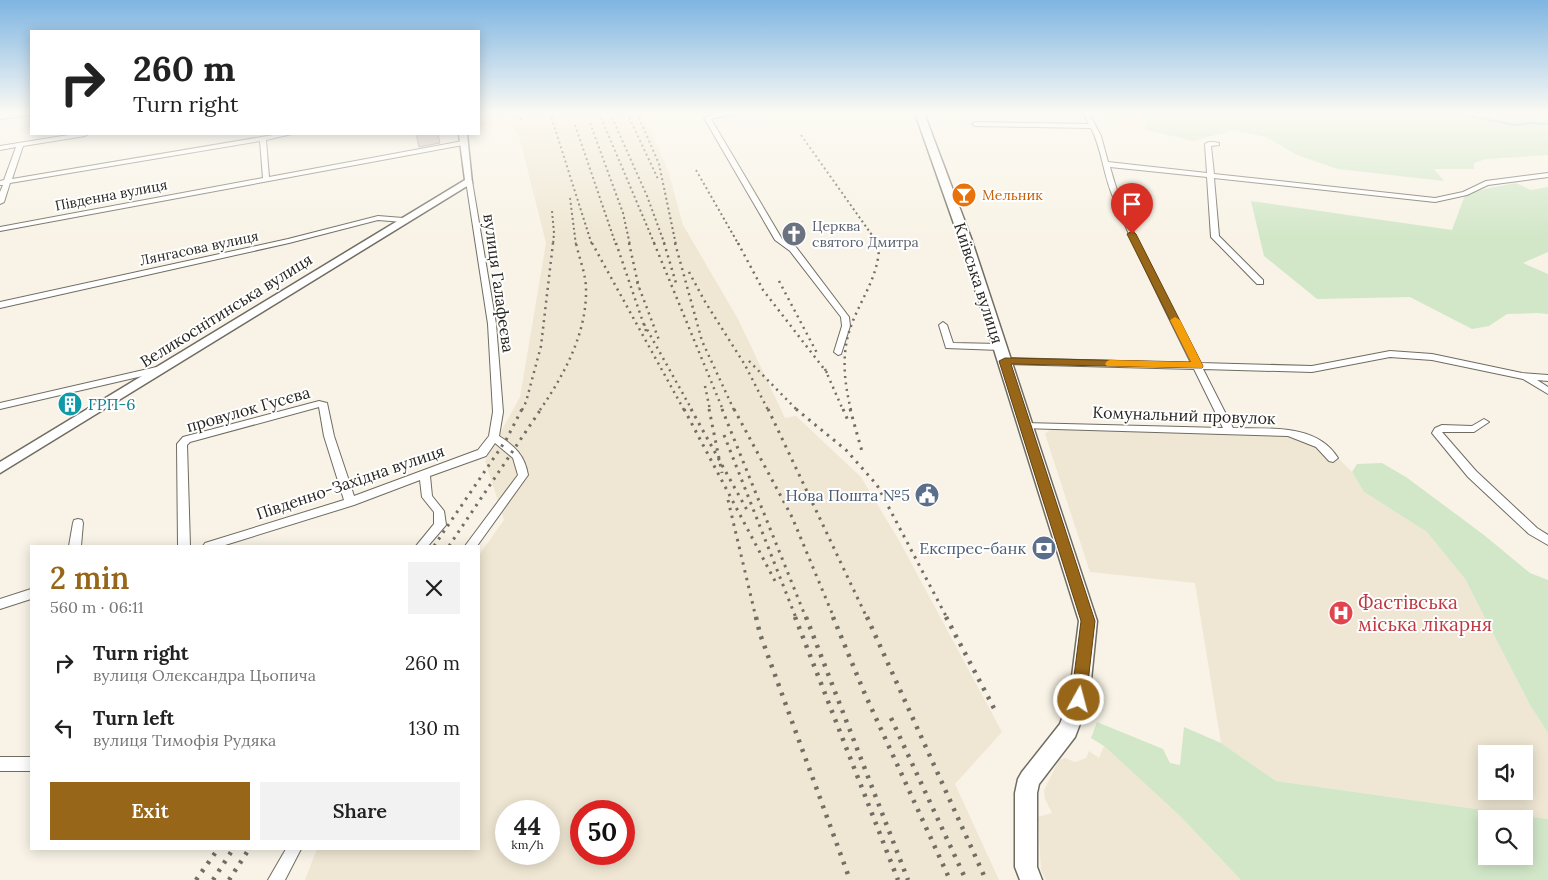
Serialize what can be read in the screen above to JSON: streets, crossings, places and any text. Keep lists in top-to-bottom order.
{
  "streets": {
    "main road": ["Київська вулиця"],
    "street": [
      "Південна вулиця",
      "Лянгасова вулиця",
      "вулиця Галафеєва",
      "Великоснітинська вулиця",
      "провулок Гусєва",
      "Комунальний провулок",
      "Південно-Західна вулиця"
    ]
  },
  "crossings": [
    ["Лянгасова вулиця", "Великоснітинська вулиця"],
    ["вулиця Галафеєва", "Великоснітинська вулиця"],
    ["вулиця Галафеєва", "Південно-Західна вулиця"],
    ["Київська вулиця", "Комунальний провулок"],
    ["провулок Гусєва", "Південно-Західна вулиця"]
  ],
  "places": {
    "bar": ["Мельник"],
    "church": ["Церква святого Дмитра"],
    "building": ["ГРП-6"],
    "public building": ["Нова Пошта №5"],
    "bank": ["Експрес-банк"],
    "hospital": ["Фастівська міська лікарня"]
  },
  "page": {
    "turn": ["260 m", "Turn right"],
    "heading": ["2 min", "560 m · 06:11"],
    "list": [
      {
        "name": "Turn right",
        "note": "вулиця Олександра Цьопича",
        "value": "260 m"
      },
      {
        "name": "Turn left",
        "note": "вулиця Тимофія Рудяка",
        "value": "130 m"
      }
    ],
    "buttons": ["Exit", "Share"],
    "speed": "44 km/h",
    "limit": "50"
  }
}
